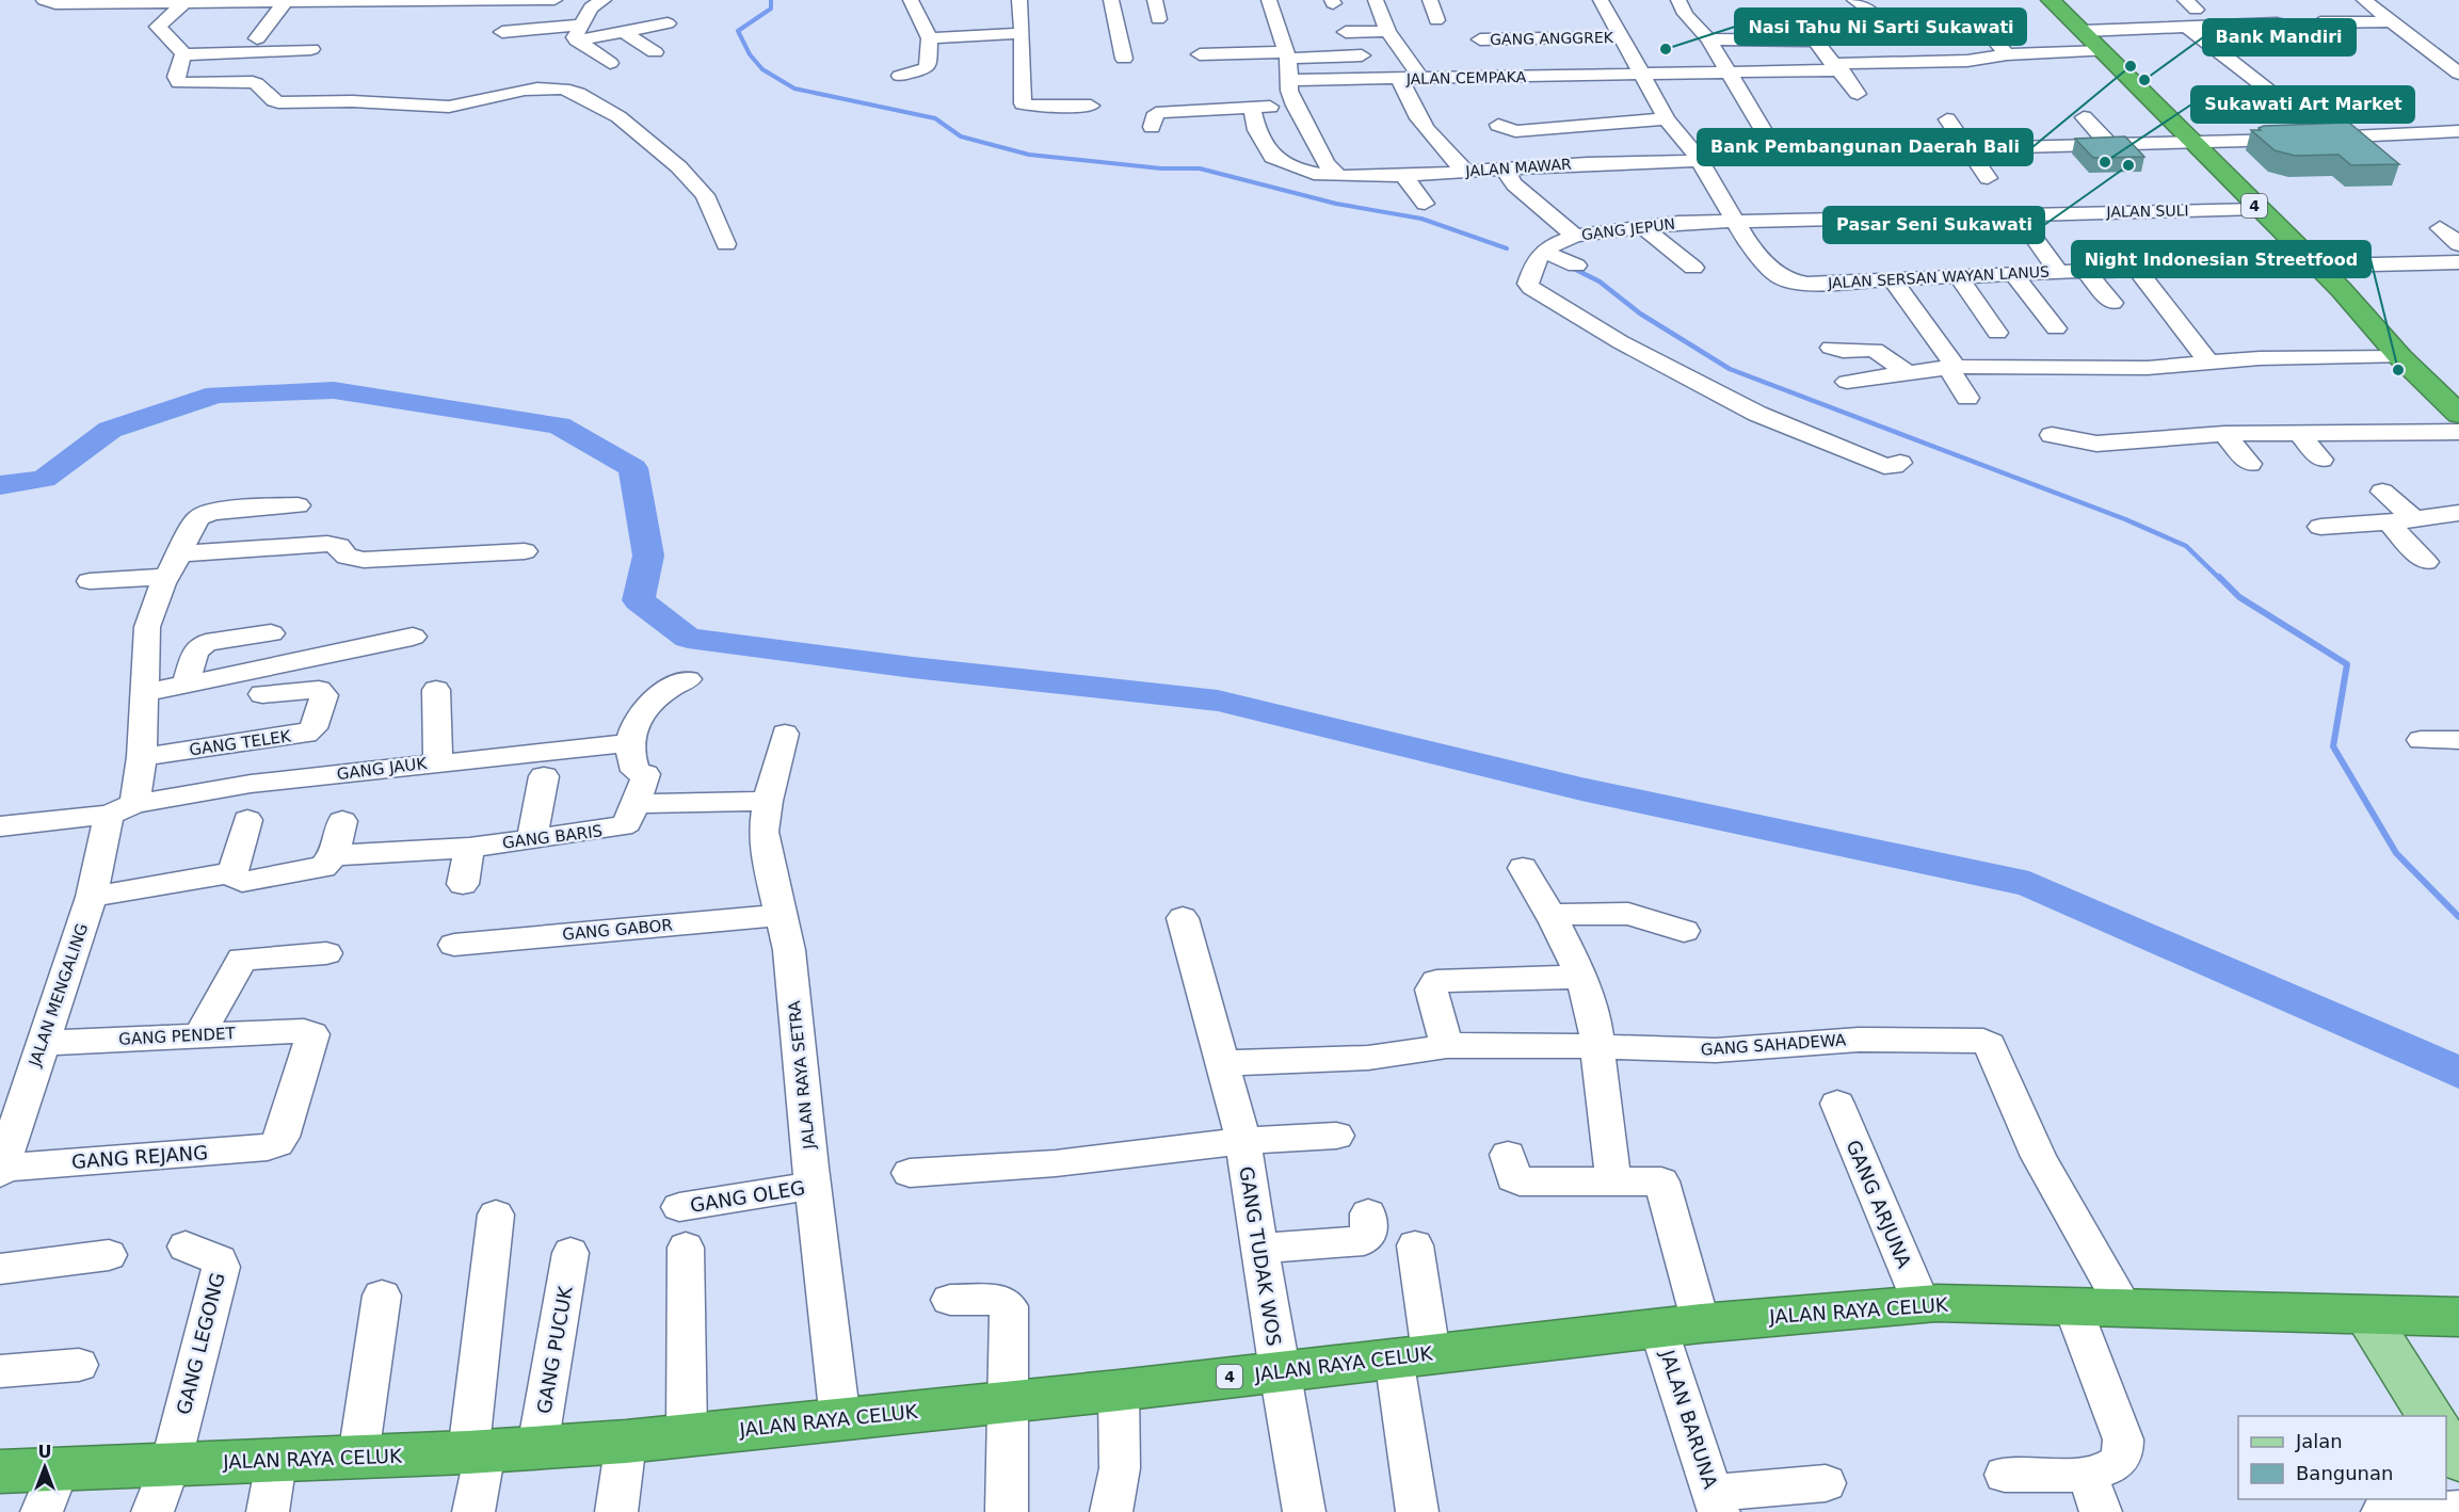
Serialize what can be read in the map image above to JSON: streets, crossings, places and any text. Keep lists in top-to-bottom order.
{
  "streets": {
    "highway": ["4", "JALAN RAYA CELUK"],
    "street": [
      "GANG ANGGREK",
      "JALAN CEMPAKA",
      "JALAN MAWAR",
      "JALAN SULI",
      "GANG JEPUN",
      "JALAN SERSAN WAYAN LANUS",
      "GANG TELEK",
      "GANG JAUK",
      "GANG BARIS",
      "GANG GABOR",
      "JALAN MENGALING",
      "GANG PENDET",
      "GANG SAHADEWA",
      "JALAN RAYA SETRA",
      "GANG REJANG",
      "GANG OLEG",
      "GANG ARJUNA",
      "GANG TUDAK WOS",
      "GANG LEGONG",
      "GANG PUCUK",
      "JALAN BARUNA"
    ]
  },
  "crossings": [
    ["GANG ANGGREK", "JALAN SERSAN WAYAN LANUS"],
    ["JALAN CEMPAKA", "4"],
    ["JALAN CEMPAKA", "JALAN SERSAN WAYAN LANUS"],
    ["JALAN MAWAR", "4"],
    ["JALAN MAWAR", "JALAN SERSAN WAYAN LANUS"],
    ["4", "JALAN SULI"],
    ["4", "JALAN SERSAN WAYAN LANUS"],
    ["JALAN SULI", "GANG JEPUN"],
    ["JALAN SULI", "JALAN SERSAN WAYAN LANUS"],
    ["GANG JEPUN", "JALAN SERSAN WAYAN LANUS"],
    ["GANG TELEK", "JALAN MENGALING"],
    ["GANG JAUK", "GANG BARIS"],
    ["GANG JAUK", "JALAN MENGALING"],
    ["GANG BARIS", "JALAN MENGALING"],
    ["GANG GABOR", "JALAN RAYA SETRA"],
    ["JALAN MENGALING", "GANG PENDET"],
    ["JALAN MENGALING", "GANG REJANG"],
    ["GANG PENDET", "GANG REJANG"],
    ["GANG SAHADEWA", "GANG TUDAK WOS"],
    ["GANG SAHADEWA", "JALAN RAYA CELUK"],
    ["JALAN RAYA SETRA", "GANG OLEG"],
    ["JALAN RAYA SETRA", "JALAN RAYA CELUK"],
    ["GANG ARJUNA", "JALAN RAYA CELUK"],
    ["GANG TUDAK WOS", "JALAN RAYA CELUK"],
    ["JALAN RAYA CELUK", "GANG LEGONG"],
    ["JALAN RAYA CELUK", "GANG PUCUK"],
    ["JALAN RAYA CELUK", "JALAN BARUNA"]
  ],
  "places": [
    "Nasi Tahu Ni Sarti Sukawati",
    "Bank Pembangunan Daerah Bali",
    "Bank Mandiri",
    "Sukawati Art Market",
    "Pasar Seni Sukawati",
    "Night Indonesian Streetfood"
  ],
  "legend": ["Jalan", "Bangunan"],
  "north": "top"
}
